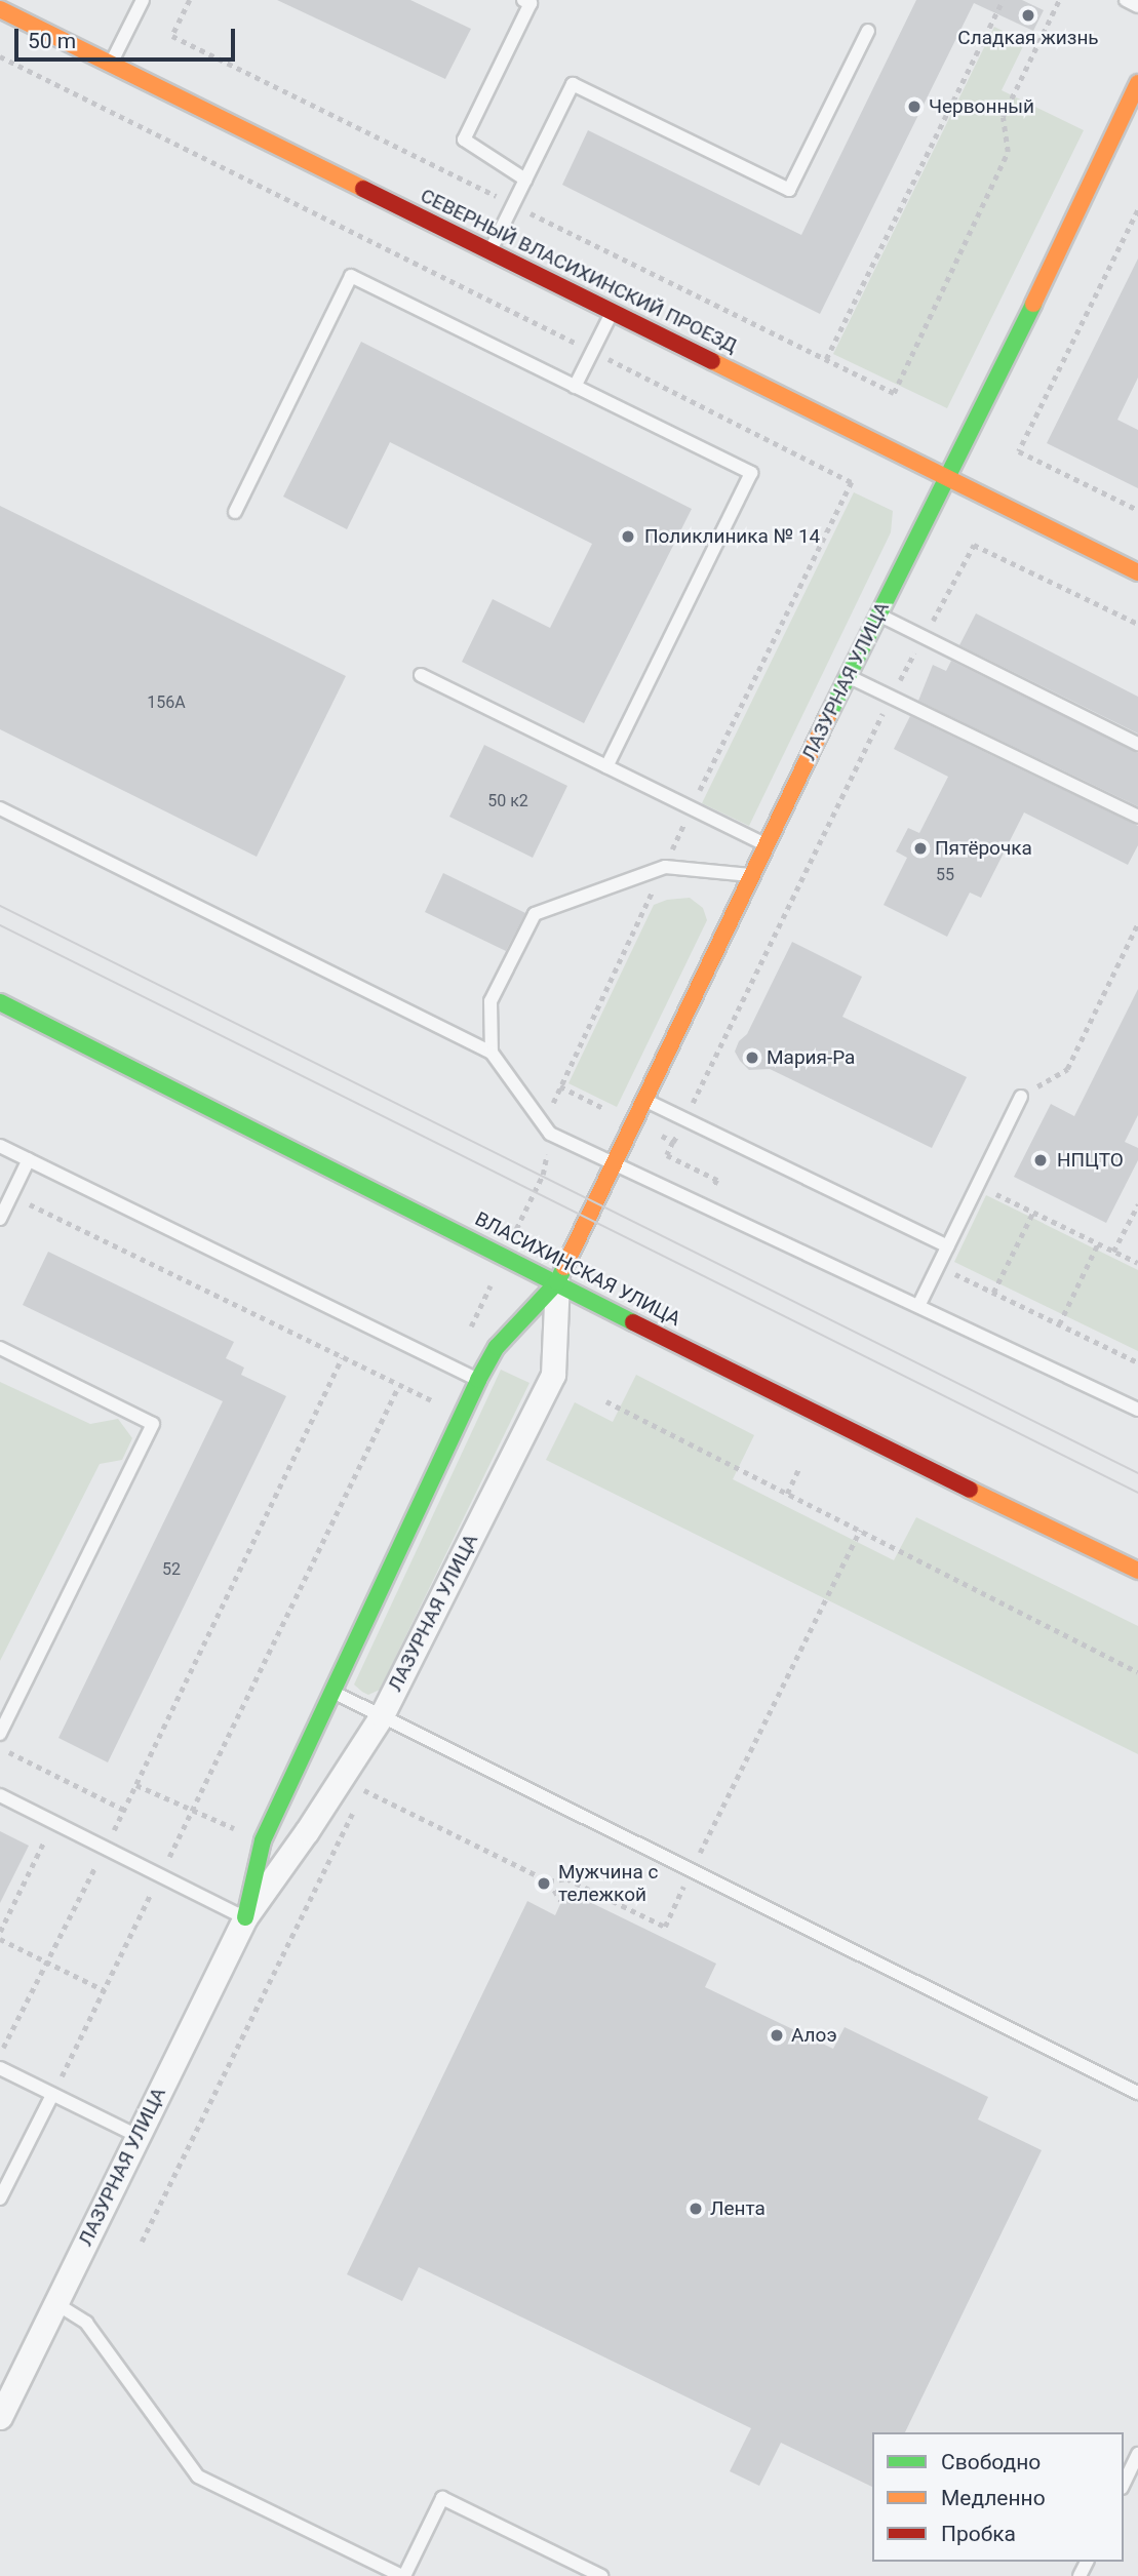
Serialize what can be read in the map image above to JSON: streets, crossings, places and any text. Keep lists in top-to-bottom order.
{
  "streets": {
    "main road": ["СЕВЕРНЫЙ ВЛАСИХИНСКИЙ ПРОЕЗД", "ЛАЗУРНАЯ УЛИЦА", "ВЛАСИХИНСКАЯ УЛИЦА"]
  },
  "crossings": [
    ["СЕВЕРНЫЙ ВЛАСИХИНСКИЙ ПРОЕЗД", "ЛАЗУРНАЯ УЛИЦА"],
    ["ЛАЗУРНАЯ УЛИЦА", "ВЛАСИХИНСКАЯ УЛИЦА"]
  ],
  "places": [
    "Сладкая жизнь",
    "Червонный",
    "Поликлиника № 14",
    "Пятёрочка",
    "Мария-Ра",
    "НПЦТО",
    "Мужчина с тележкой",
    "Алоэ",
    "Лента"
  ],
  "house_numbers": [
    "156А",
    "50 к2",
    "55",
    "52"
  ],
  "legend": ["Свободно", "Медленно", "Пробка"],
  "scale_bar": "50 m"
}
